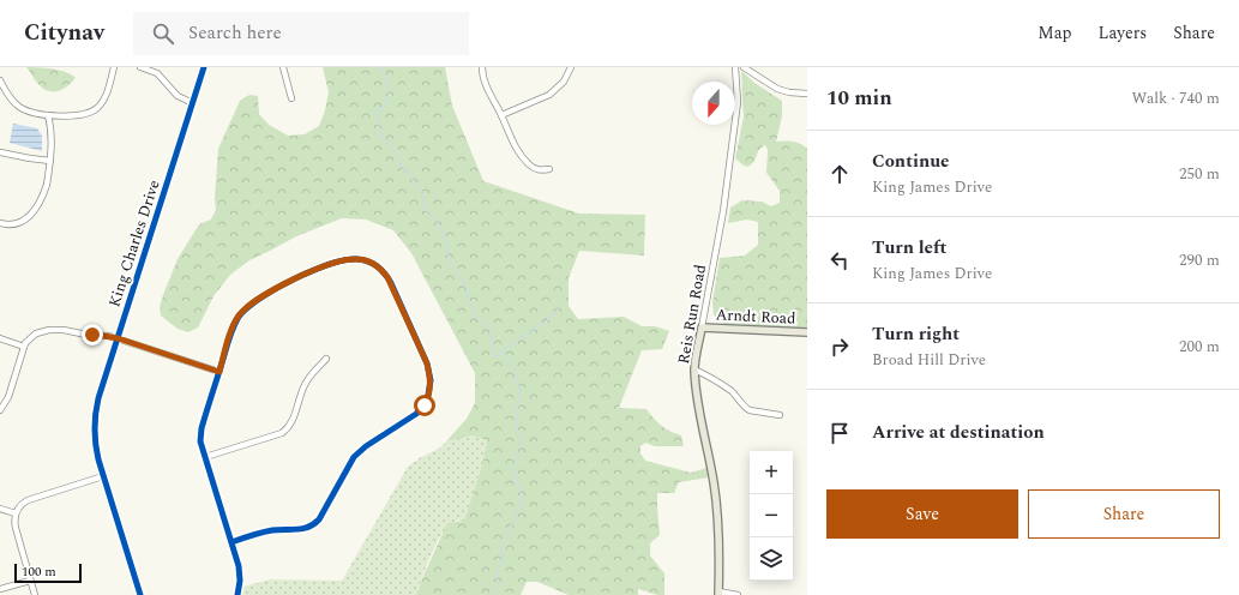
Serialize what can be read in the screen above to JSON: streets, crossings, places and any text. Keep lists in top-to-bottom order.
{
  "streets": {
    "main road": ["Reis Run Road", "Arndt Road"],
    "street": ["King Charles Drive"]
  },
  "crossings": [
    ["Reis Run Road", "Arndt Road"]
  ],
  "scale_bar": "100 m",
  "north": "bottom",
  "page": {
    "header": "Citynav",
    "search": "Search here",
    "nav": ["Map", "Layers", "Share"],
    "heading": ["10 min", "Walk · 740 m"],
    "list": [
      ["Continue", "King James Drive", "250 m"],
      ["Turn left", "King James Drive", "290 m"],
      ["Turn right", "Broad Hill Drive", "200 m"],
      "Arrive at destination"
    ],
    "map_buttons": ["+", "−"],
    "buttons": ["Save", "Share"],
    "scale": "100 m"
  }
}
